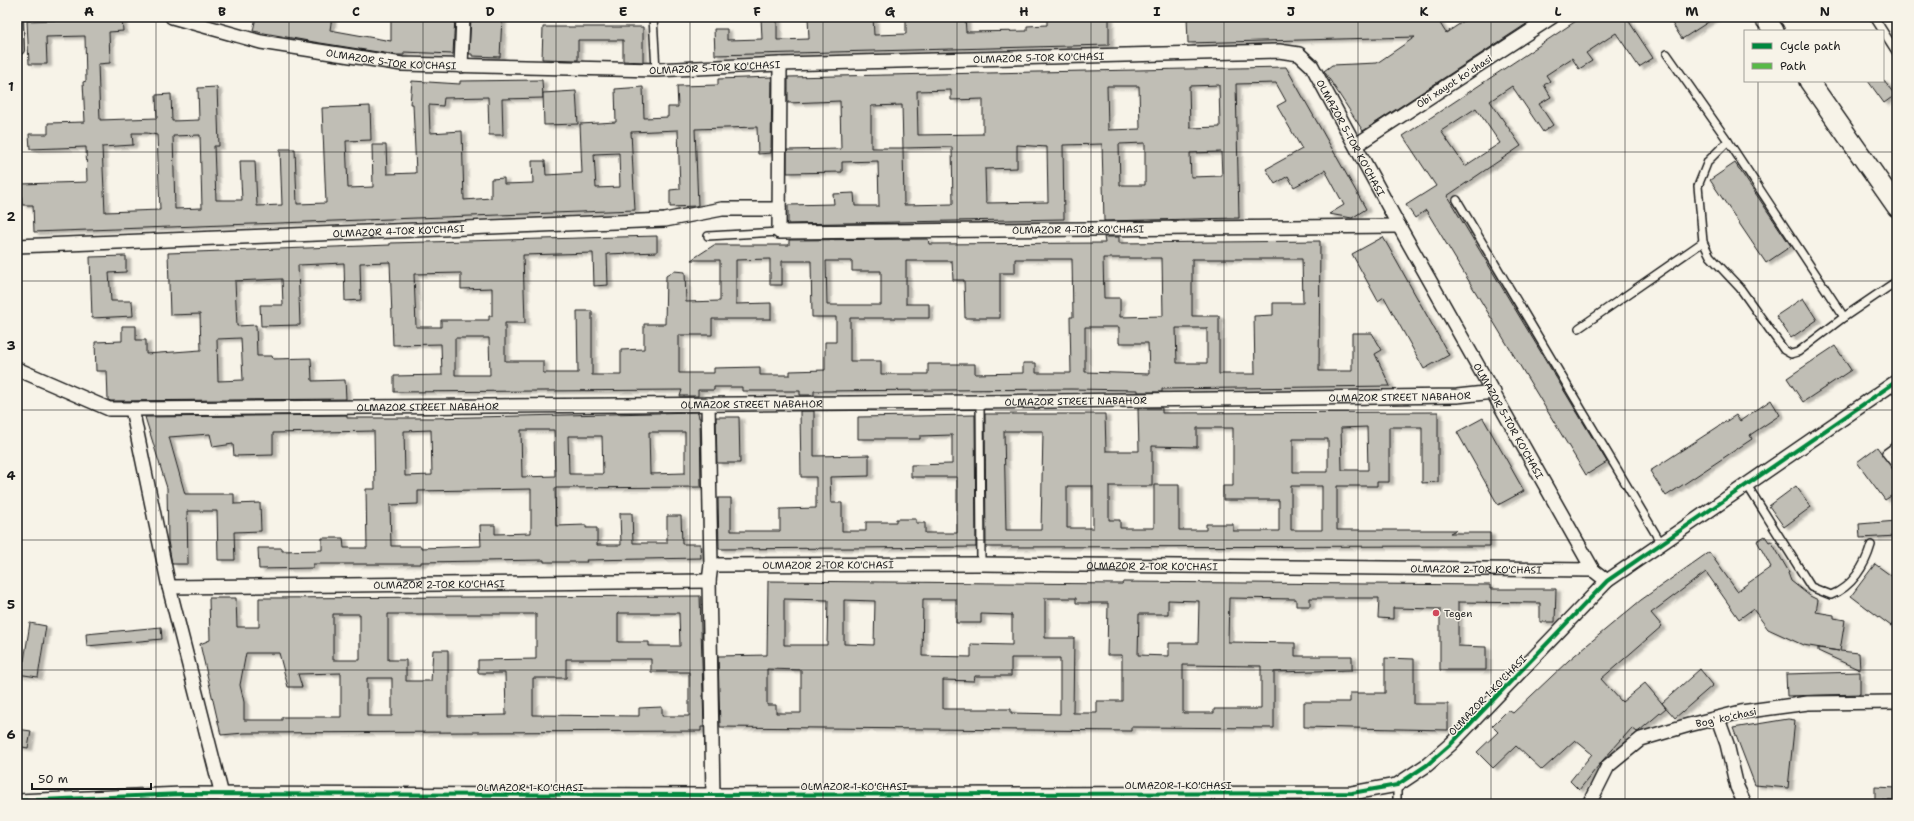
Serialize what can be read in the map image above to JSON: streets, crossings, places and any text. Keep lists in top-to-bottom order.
{
  "streets": {
    "street": [
      "OLMAZOR 5-TOR KO'CHASI",
      "Obi xayot koʻchasi",
      "OLMAZOR 4-TOR KO'CHASI",
      "OLMAZOR STREET NABAHOR",
      "OLMAZOR 2-TOR KO'CHASI",
      "OLMAZOR 1-KO'CHASI",
      "Bogʻ koʻchasi"
    ]
  },
  "crossings": [
    ["OLMAZOR 5-TOR KO'CHASI", "Obi xayot koʻchasi"],
    ["OLMAZOR 5-TOR KO'CHASI", "OLMAZOR 4-TOR KO'CHASI"],
    ["OLMAZOR 5-TOR KO'CHASI", "OLMAZOR STREET NABAHOR"],
    ["OLMAZOR 5-TOR KO'CHASI", "OLMAZOR 2-TOR KO'CHASI"],
    ["OLMAZOR 5-TOR KO'CHASI", "OLMAZOR 1-KO'CHASI"]
  ],
  "places": ["Tegen"],
  "legend": ["Cycle path", "Path"],
  "scale_bar": "50 m",
  "grid": {
    "columns": [
      "A",
      "B",
      "C",
      "D",
      "E",
      "F",
      "G",
      "H",
      "I",
      "J",
      "K",
      "L",
      "M",
      "N"
    ],
    "rows": [
      "1",
      "2",
      "3",
      "4",
      "5",
      "6"
    ]
  }
}
